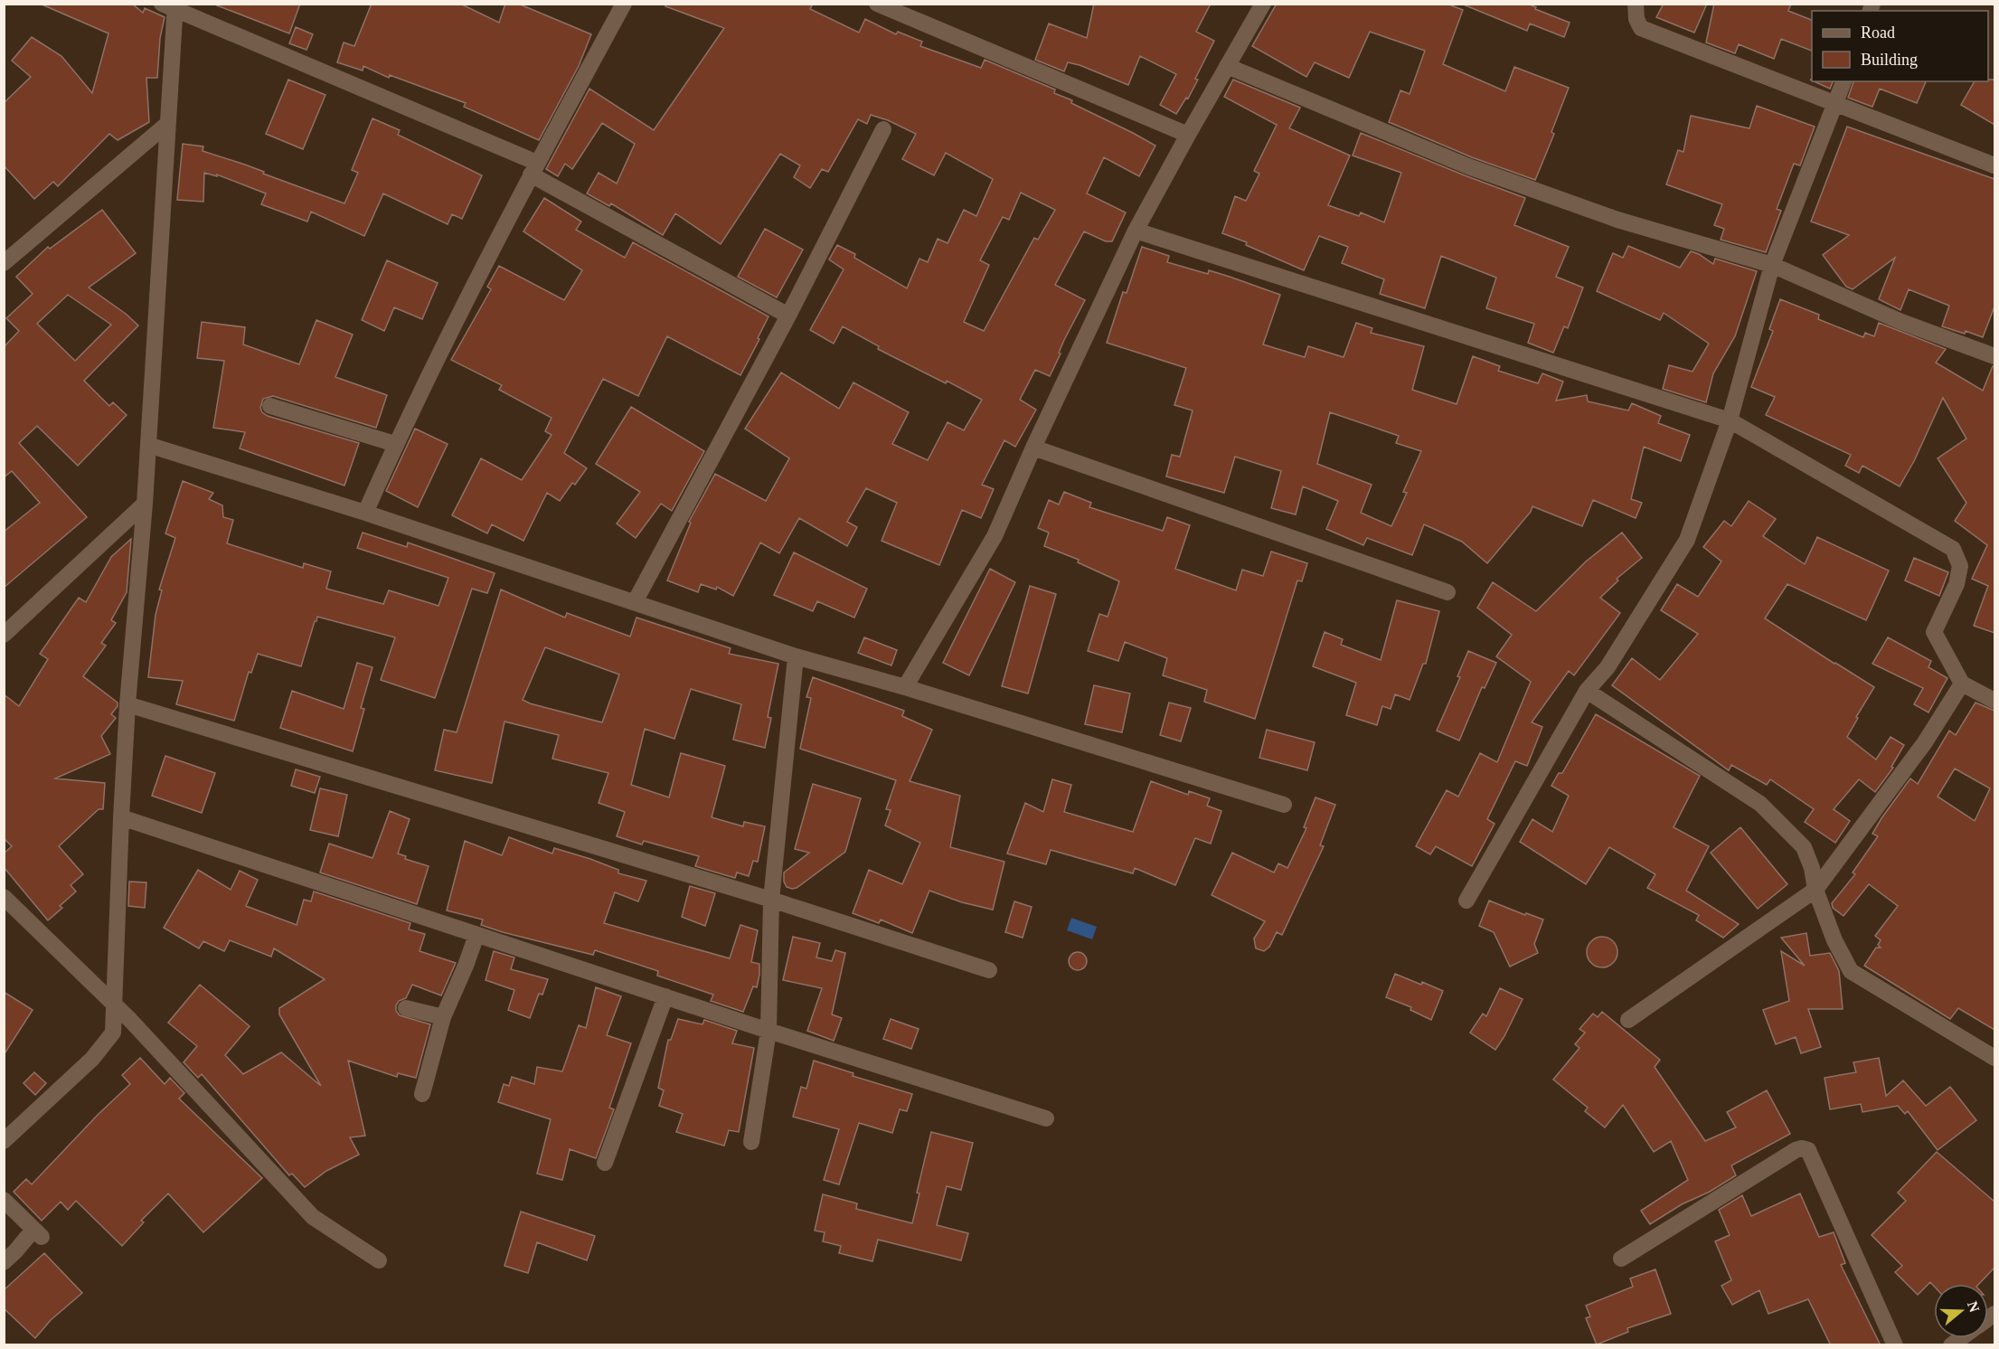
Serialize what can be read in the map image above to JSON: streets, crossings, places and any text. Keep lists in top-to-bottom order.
{
  "legend": ["Road", "Building"],
  "north": "right"
}
